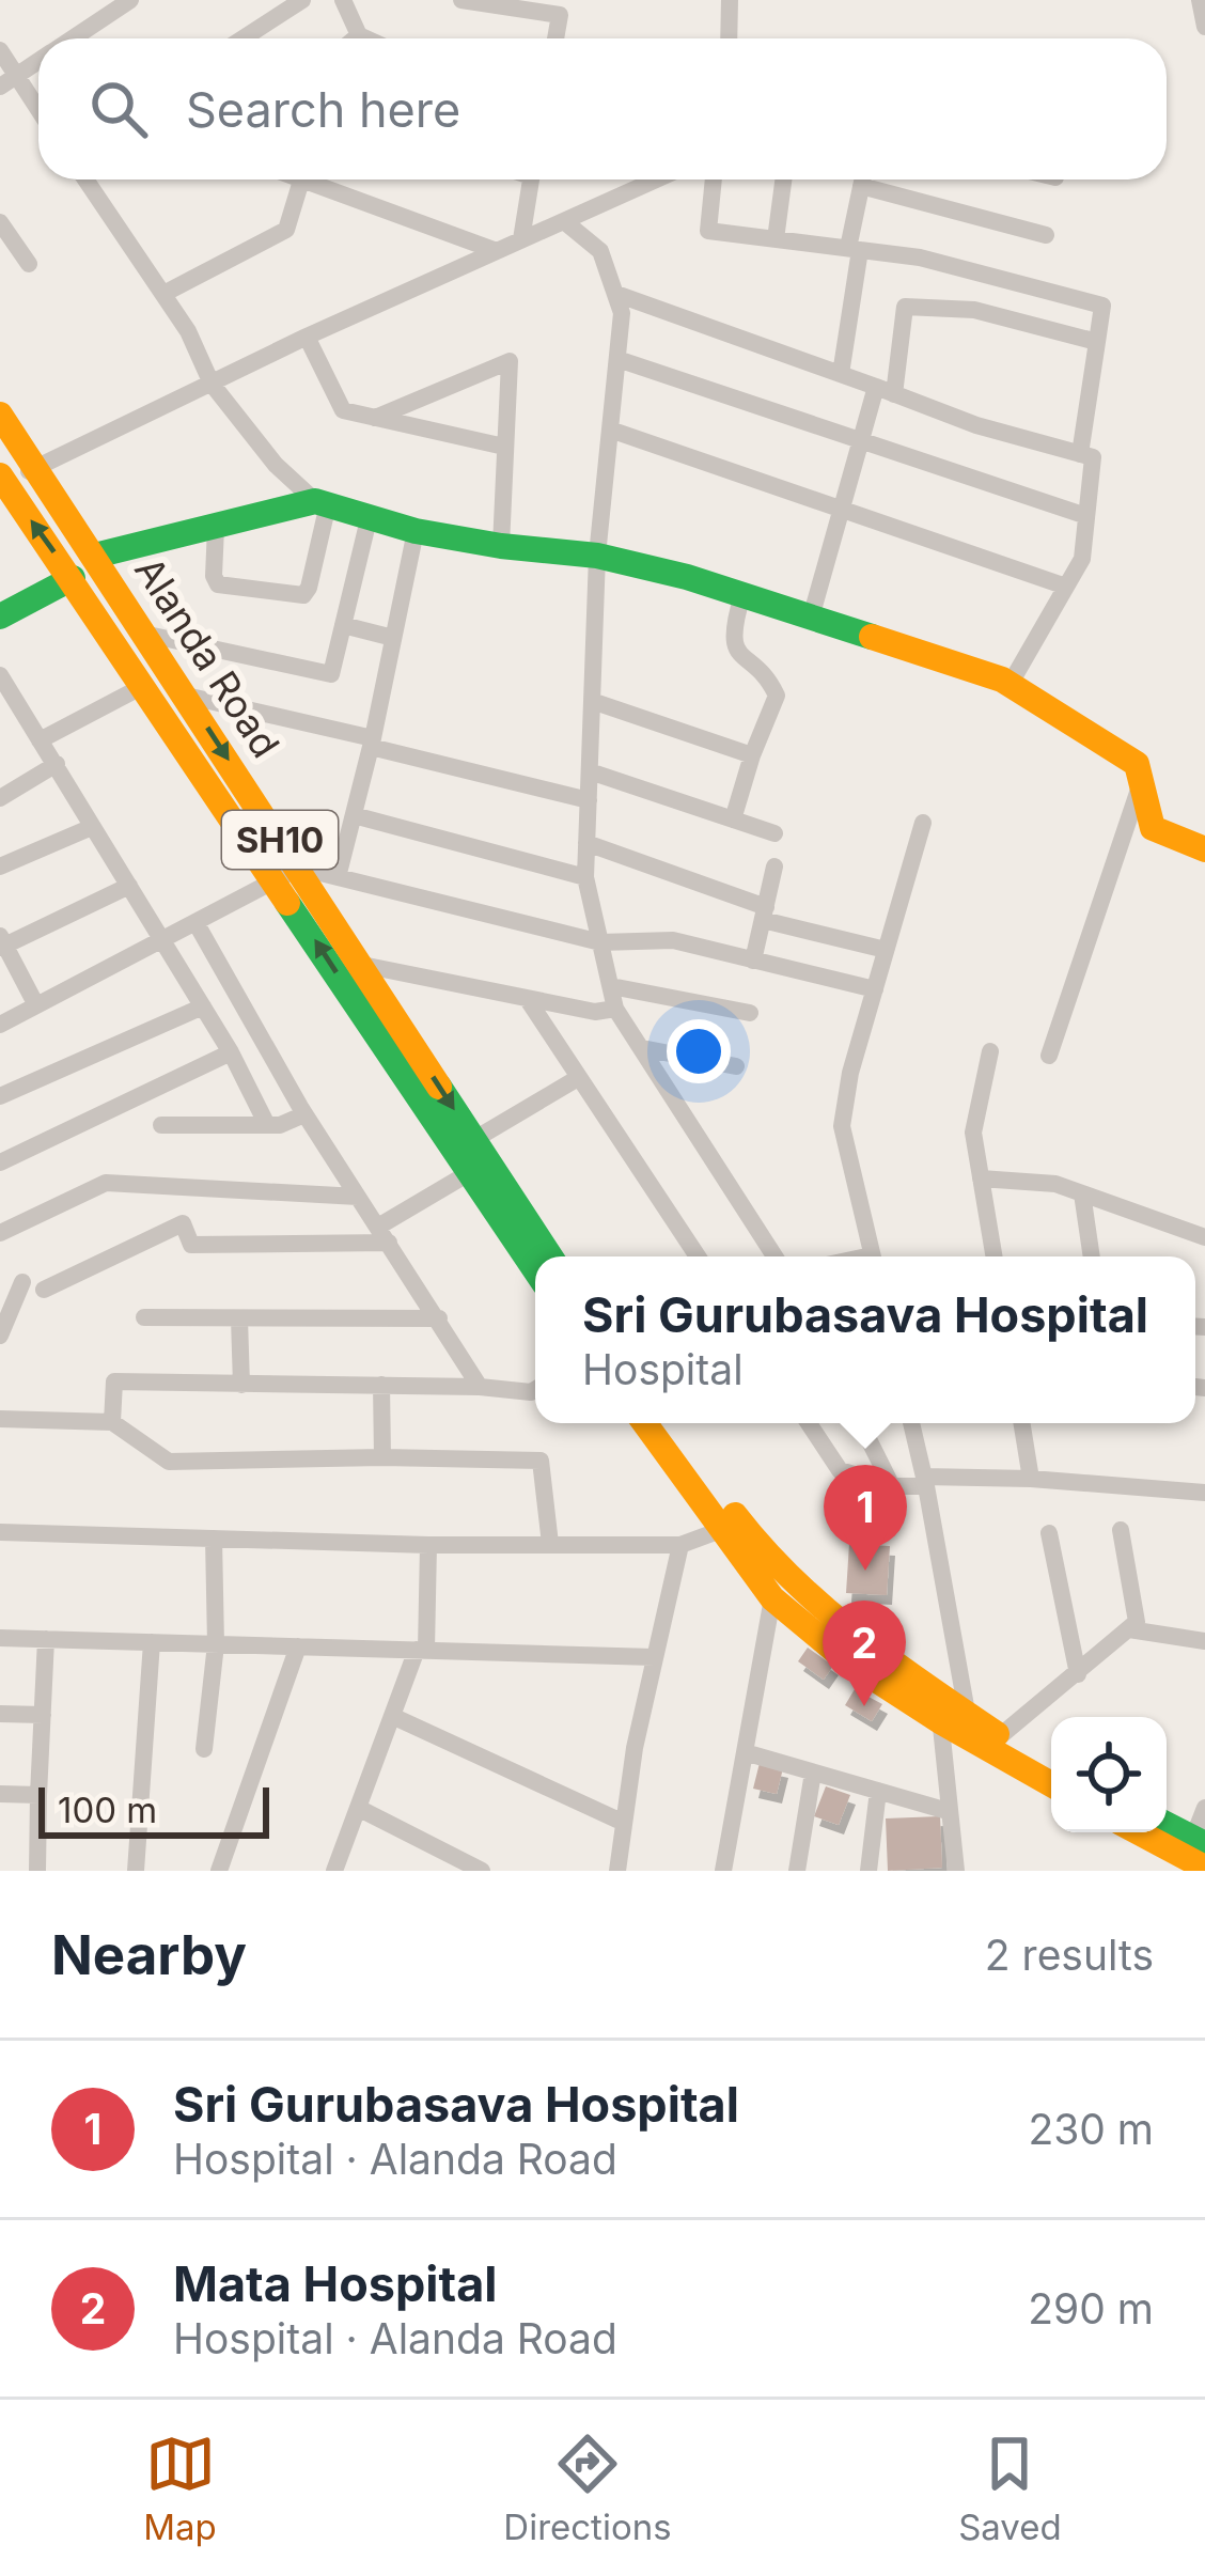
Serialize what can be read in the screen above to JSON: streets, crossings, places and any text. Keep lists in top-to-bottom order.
{
  "streets": {
    "main road": ["Alanda Road", "SH10"]
  },
  "scale_bar": "100 m",
  "page": {
    "search": "Search here",
    "popup": ["Sri Gurubasava Hospital", "Hospital"],
    "pins": ["1", "2"],
    "scale": "100 m",
    "heading": ["Nearby", "2 results"],
    "list": [
      {
        "mark": "1",
        "name": "Sri Gurubasava Hospital",
        "note": "Hospital · Alanda Road",
        "value": "230 m"
      },
      {
        "mark": "2",
        "name": "Mata Hospital",
        "note": "Hospital · Alanda Road",
        "value": "290 m"
      }
    ],
    "nav": ["Map", "Directions", "Saved"]
  }
}
